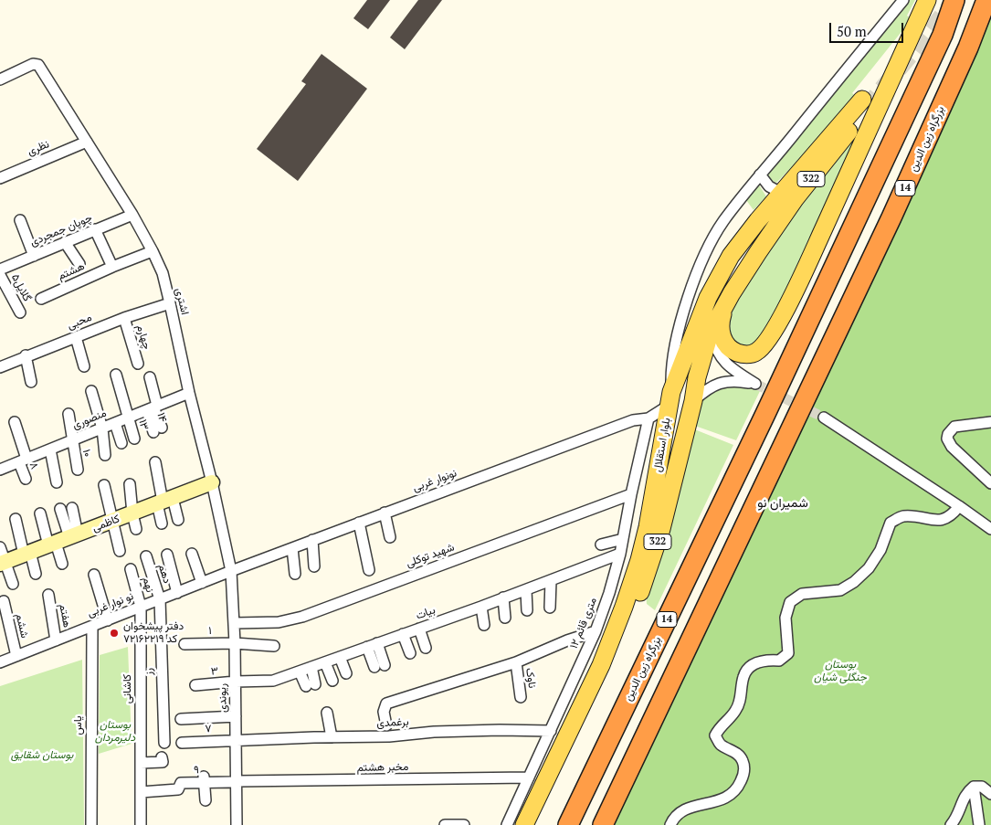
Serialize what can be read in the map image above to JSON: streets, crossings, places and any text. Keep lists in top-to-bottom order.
{
  "streets": {
    "highway": ["بزرگراه زین الدین", "14"],
    "main road": ["322", "بلوار استقلال"],
    "street": [
      "نظری",
      "چوپان جمجردی",
      "هشتم",
      "گلایل۵",
      "اشتری",
      "محبی",
      "چهارم",
      "منصوری",
      "۱۳",
      "۱۰",
      "۸",
      "نونوار غربی",
      "کاظمی",
      "شهید توکلی",
      "دهم",
      "نهم",
      "نو نوار غربی",
      "بیات",
      "هفتم",
      "۱۲ متری قائم",
      "ششم",
      "۱",
      "رز",
      "۳",
      "ناوک",
      "کاشانی",
      "ریوندی",
      "برغمدی",
      "یاس",
      "۷",
      "مخبر هشتم",
      "۹"
    ]
  },
  "crossings": [
    ["نظری", "اشتری"],
    ["چوپان جمجردی", "اشتری"],
    ["اشتری", "محبی"],
    ["اشتری", "منصوری"],
    ["اشتری", "نونوار غربی"],
    ["اشتری", "کاظمی"],
    ["اشتری", "نو نوار غربی"],
    ["اشتری", "ریوندی"],
    ["محبی", "چهارم"],
    ["منصوری", "۱۳"],
    ["منصوری", "۱۰"],
    ["منصوری", "۸"],
    ["نونوار غربی", "نو نوار غربی"],
    ["نونوار غربی", "۱۲ متری قائم"],
    ["نونوار غربی", "ریوندی"],
    ["شهید توکلی", "۱۲ متری قائم"],
    ["شهید توکلی", "ریوندی"],
    ["دهم", "نو نوار غربی"],
    ["دهم", "رز"],
    ["نهم", "نو نوار غربی"],
    ["نهم", "کاشانی"],
    ["نو نوار غربی", "هفتم"],
    ["نو نوار غربی", "ششم"],
    ["نو نوار غربی", "رز"],
    ["نو نوار غربی", "کاشانی"],
    ["نو نوار غربی", "ریوندی"],
    ["نو نوار غربی", "یاس"],
    ["بیات", "۱۲ متری قائم"],
    ["بیات", "۳"],
    ["بیات", "ریوندی"],
    ["۱۲ متری قائم", "برغمدی"],
    ["۱۲ متری قائم", "مخبر هشتم"],
    ["۱", "ریوندی"],
    ["۳", "ریوندی"],
    ["ناوک", "برغمدی"],
    ["کاشانی", "۹"],
    ["ریوندی", "برغمدی"],
    ["ریوندی", "۷"],
    ["ریوندی", "مخبر هشتم"],
    ["ریوندی", "۹"],
    ["برغمدی", "۷"],
    ["مخبر هشتم", "۹"]
  ],
  "districts": ["شمیران نو"],
  "parks": ["بوستان جنگلی شیان", "بوستان دلیرمردان", "بوستان شقایق"],
  "places": ["دفتر پیشخوان کد ۷۲۱۶۲۲۱۹"],
  "scale_bar": "50 m"
}
